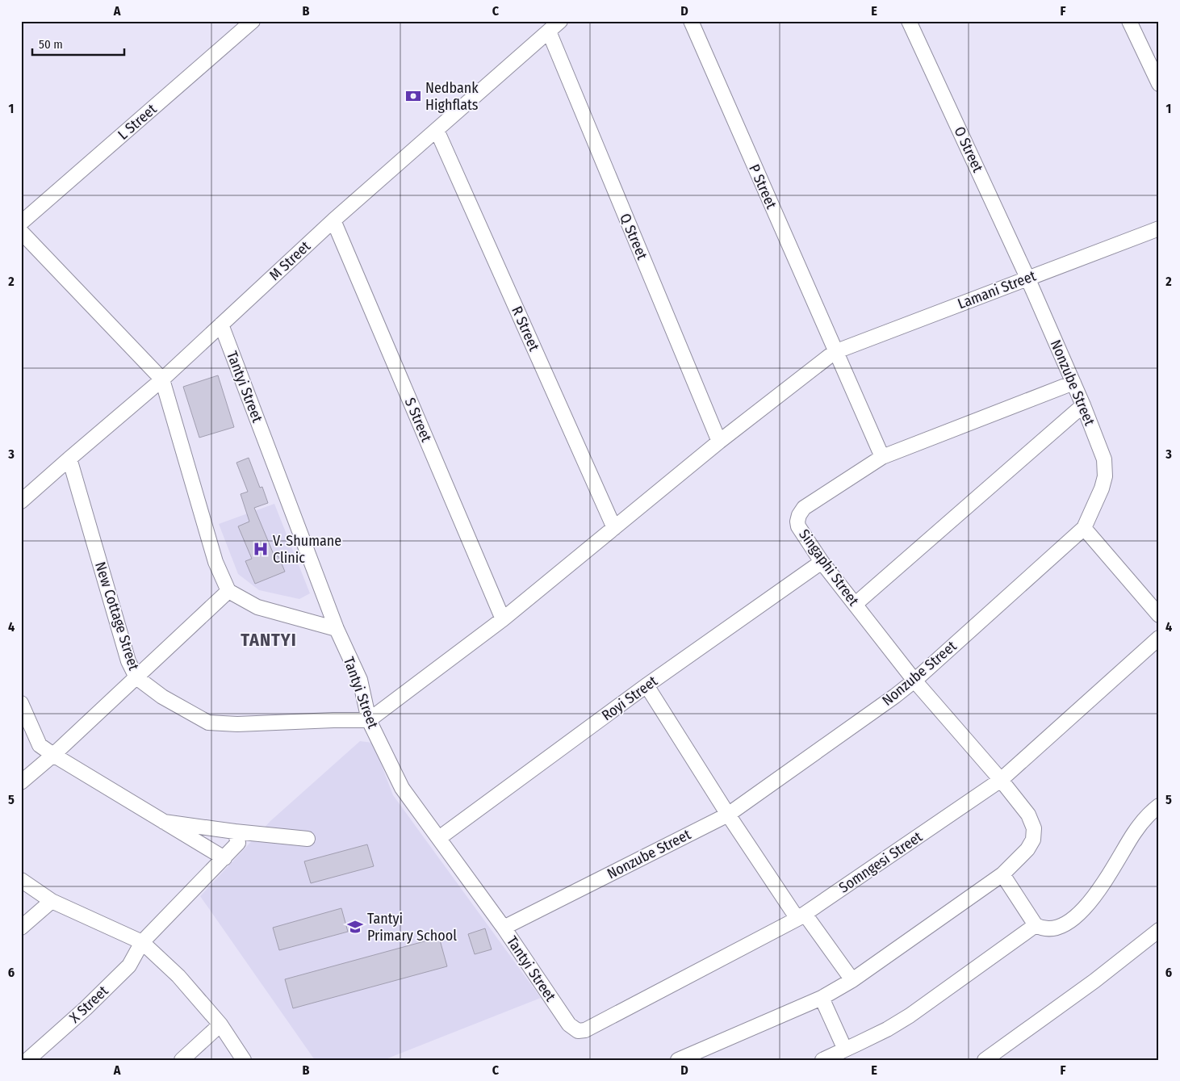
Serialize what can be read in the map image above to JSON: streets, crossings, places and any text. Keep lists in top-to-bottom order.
{
  "streets": {
    "street": [
      "L Street",
      "O Street",
      "P Street",
      "Q Street",
      "M Street",
      "Lamani Street",
      "R Street",
      "Nonzube Street",
      "Tantyi Street",
      "S Street",
      "Singaphi Street",
      "New Cottage Street",
      "Royi Street",
      "Somngesi Street",
      "X Street"
    ]
  },
  "crossings": [
    ["O Street", "Lamani Street"],
    ["O Street", "Nonzube Street"],
    ["P Street", "Lamani Street"],
    ["P Street", "Singaphi Street"],
    ["Q Street", "M Street"],
    ["Q Street", "Lamani Street"],
    ["M Street", "R Street"],
    ["M Street", "Tantyi Street"],
    ["M Street", "S Street"],
    ["M Street", "New Cottage Street"],
    ["Lamani Street", "R Street"],
    ["Lamani Street", "Nonzube Street"],
    ["Lamani Street", "Tantyi Street"],
    ["Lamani Street", "S Street"],
    ["Lamani Street", "New Cottage Street"],
    ["Nonzube Street", "Tantyi Street"],
    ["Nonzube Street", "Singaphi Street"],
    ["Tantyi Street", "New Cottage Street"],
    ["Tantyi Street", "Royi Street"],
    ["Tantyi Street", "Somngesi Street"],
    ["Singaphi Street", "Royi Street"],
    ["Singaphi Street", "Somngesi Street"]
  ],
  "districts": ["TANTYI"],
  "places": {
    "bank": ["Nedbank Highflats"],
    "hospital": ["V. Shumane Clinic"],
    "school or university": ["Tantyi Primary School"]
  },
  "scale_bar": "50 m",
  "grid": {
    "columns": [
      "A",
      "B",
      "C",
      "D",
      "E",
      "F"
    ],
    "rows": [
      "1",
      "2",
      "3",
      "4",
      "5",
      "6"
    ]
  }
}
